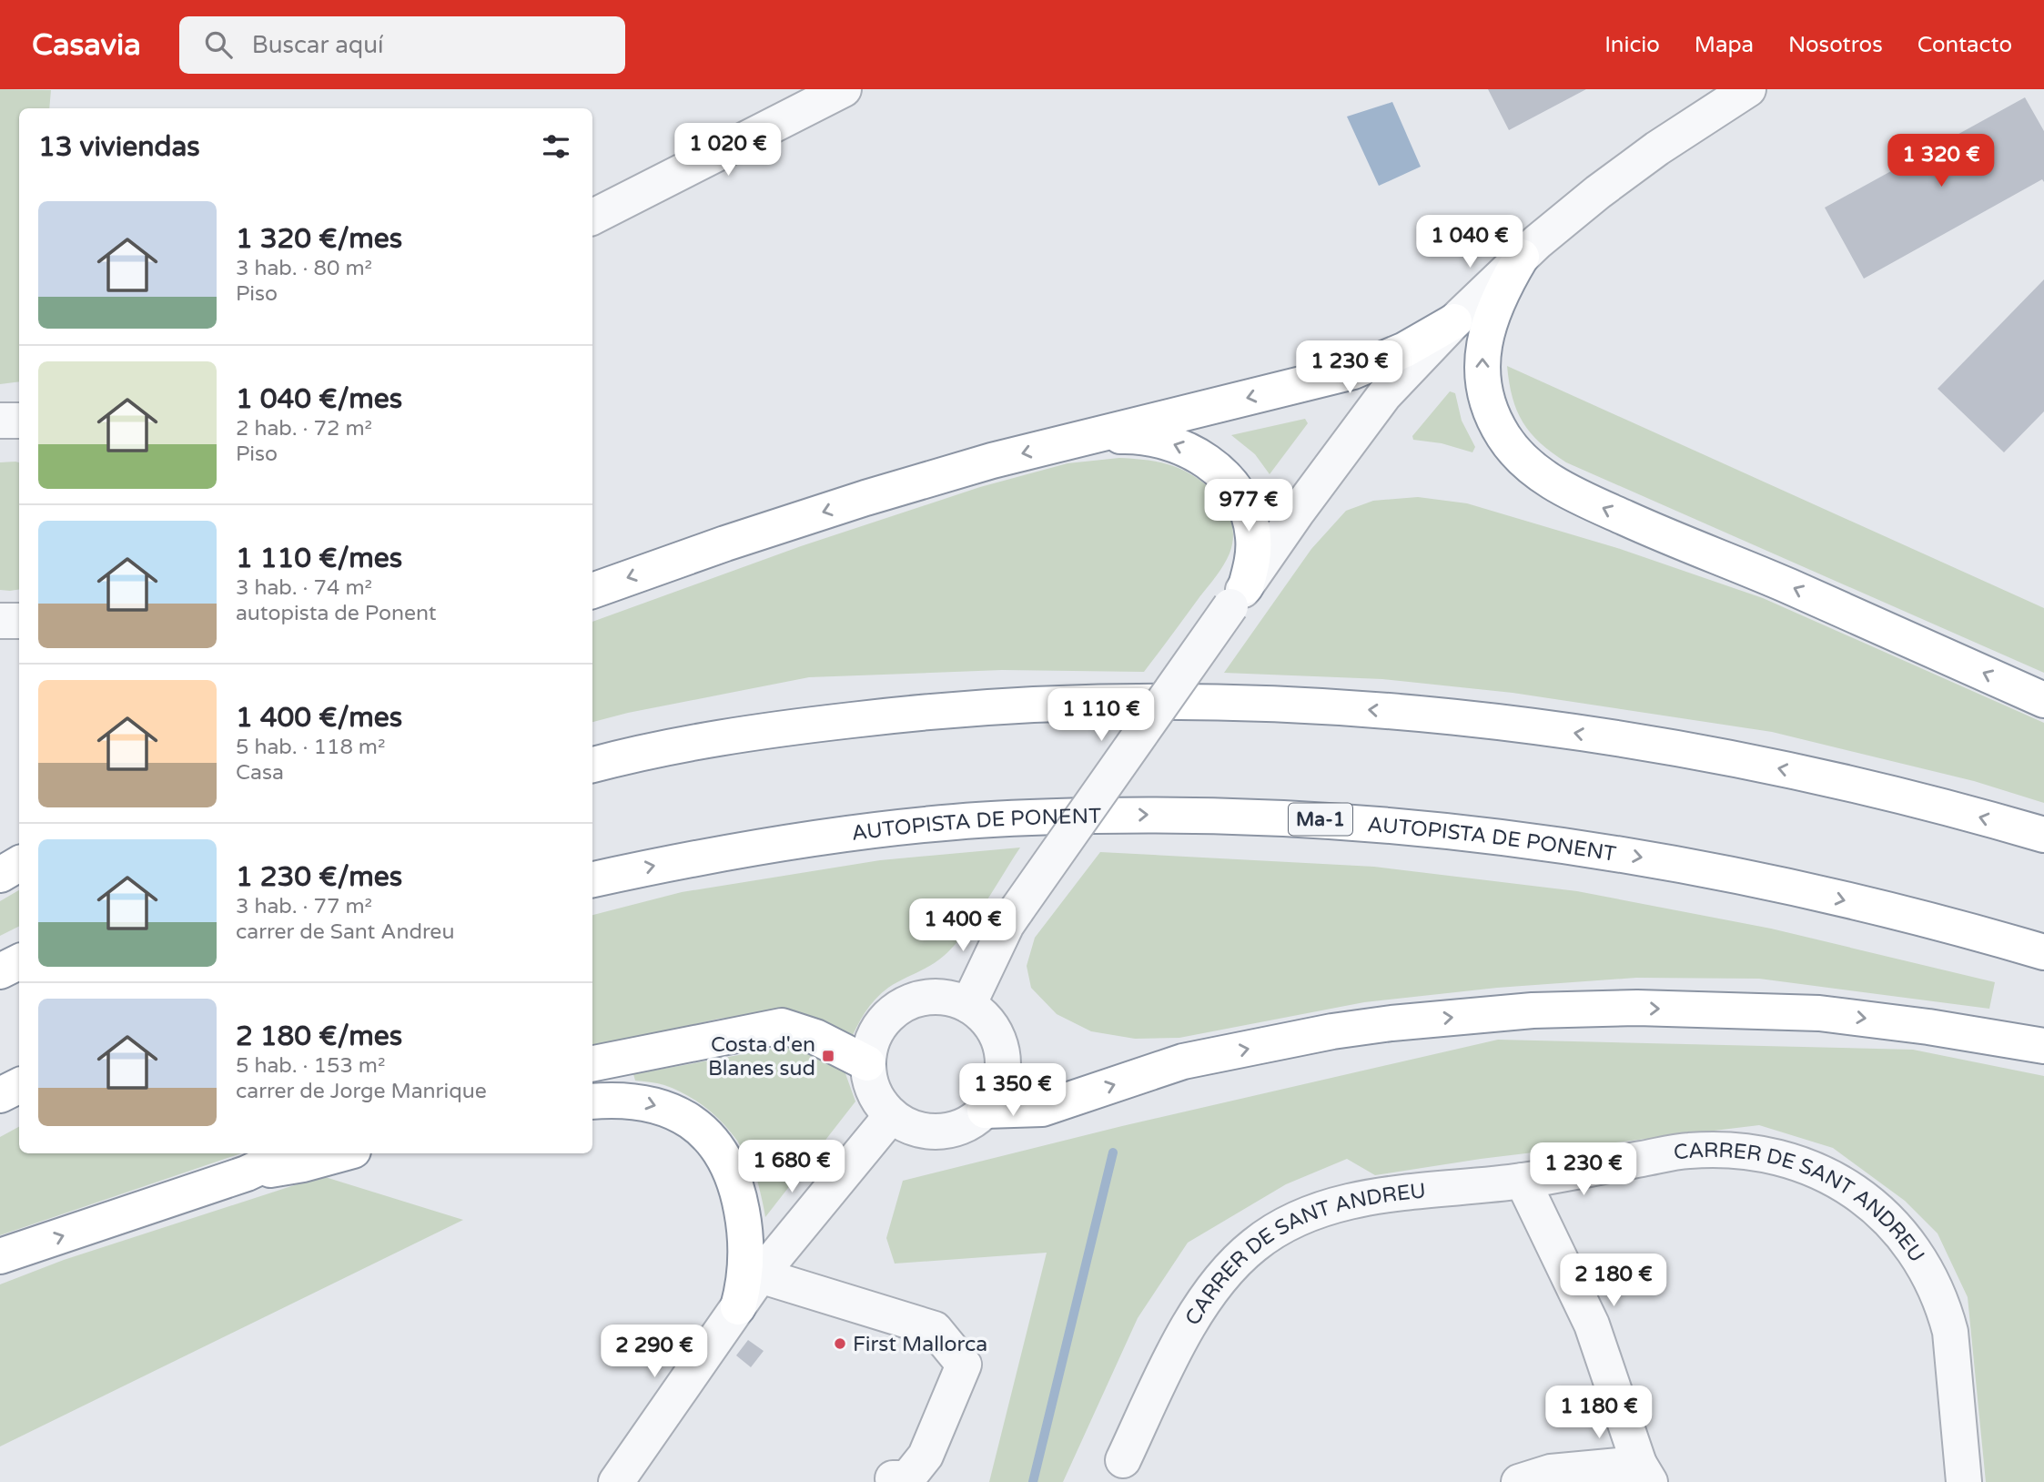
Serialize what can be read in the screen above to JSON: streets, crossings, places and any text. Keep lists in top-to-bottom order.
{
  "streets": {
    "highway": ["Ma-1", "AUTOPISTA DE PONENT"],
    "street": ["CARRER DE SANT ANDREU"]
  },
  "places": {
    "transit": ["Costa d'en Blanes sud"],
    "other": ["First Mallorca"]
  },
  "page": {
    "header": "Casavia",
    "search": "Buscar aquí",
    "nav": [
      "Inicio",
      "Mapa",
      "Nosotros",
      "Contacto"
    ],
    "heading": "13 viviendas",
    "price": [
      "1 020 €",
      "1 320 €",
      "1 040 €",
      "1 230 €",
      "977 €",
      "1 110 €",
      "1 400 €",
      "1 350 €",
      "1 680 €",
      "1 230 €",
      "2 180 €",
      "2 290 €",
      "1 180 €"
    ],
    "list": [
      {
        "name": "1 320 €/mes",
        "note": "3 hab. · 80 m² · Piso"
      },
      {
        "name": "1 040 €/mes",
        "note": "2 hab. · 72 m² · Piso"
      },
      {
        "name": "1 110 €/mes",
        "note": "3 hab. · 74 m² · autopista de Ponent"
      },
      {
        "name": "1 400 €/mes",
        "note": "5 hab. · 118 m² · Casa"
      },
      {
        "name": "1 230 €/mes",
        "note": "3 hab. · 77 m² · carrer de Sant Andreu"
      },
      {
        "name": "2 180 €/mes",
        "note": "5 hab. · 153 m² · carrer de Jorge Manrique"
      }
    ]
  }
}
